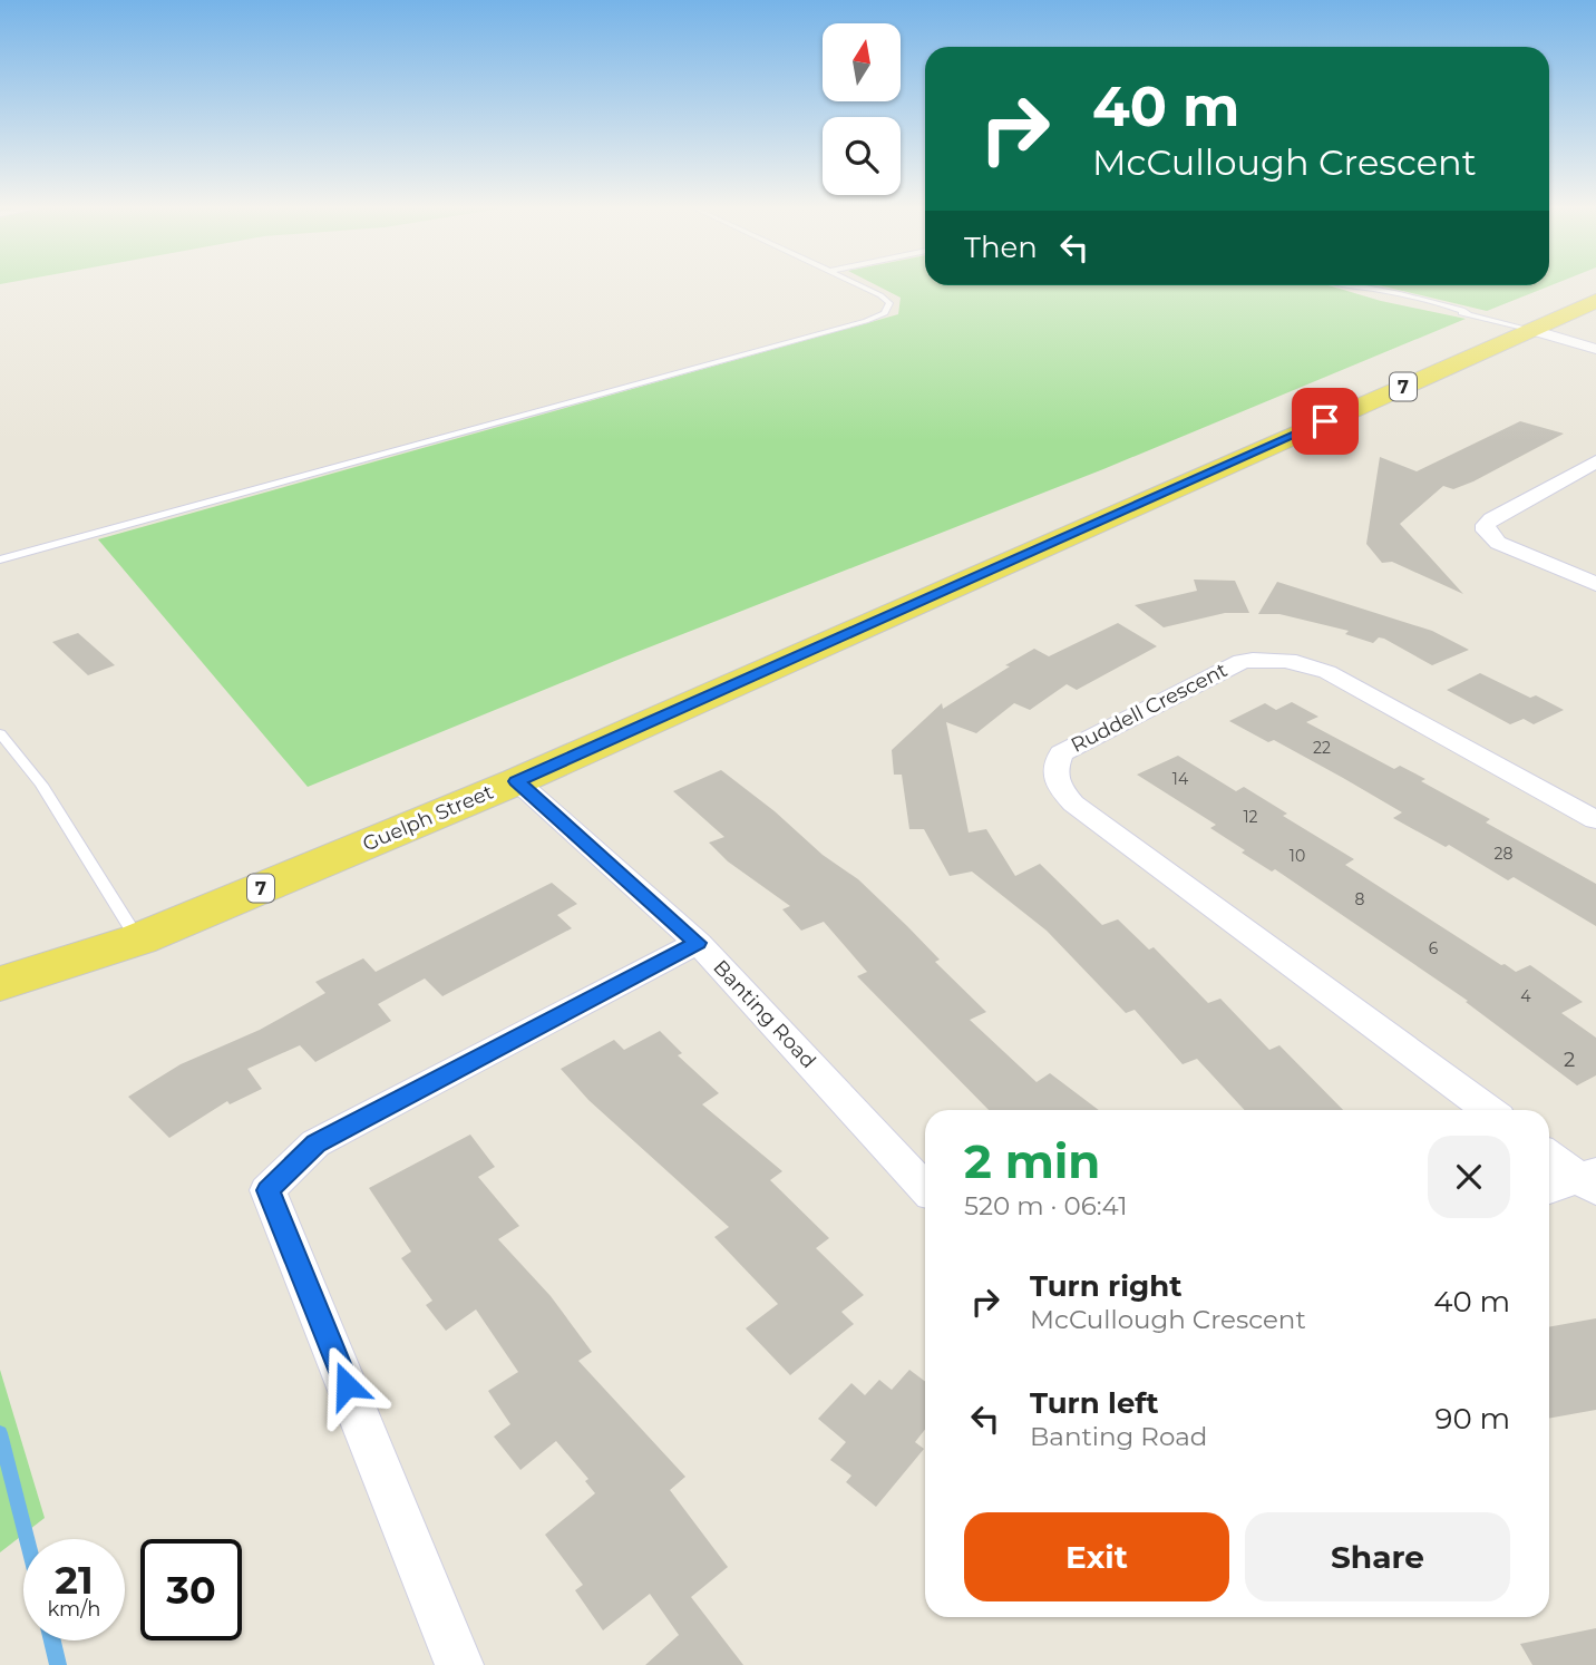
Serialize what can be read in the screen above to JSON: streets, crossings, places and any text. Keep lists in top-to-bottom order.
{
  "streets": {
    "main road": ["7", "Guelph Street"],
    "street": ["Ruddell Crescent", "Banting Road"]
  },
  "crossings": [
    ["7", "Guelph Street"],
    ["Guelph Street", "Banting Road"]
  ],
  "house_numbers": [
    "22",
    "14",
    "12",
    "28",
    "10",
    "8",
    "6",
    "4",
    "2"
  ],
  "north": "top",
  "page": {
    "turn": ["40 m", "McCullough Crescent"],
    "then": "Then",
    "heading": ["2 min", "520 m · 06:41"],
    "list": [
      {
        "name": "Turn right",
        "note": "McCullough Crescent",
        "value": "40 m"
      },
      {
        "name": "Turn left",
        "note": "Banting Road",
        "value": "90 m"
      }
    ],
    "buttons": ["Exit", "Share"],
    "speed": "21 km/h",
    "limit": "30"
  }
}
